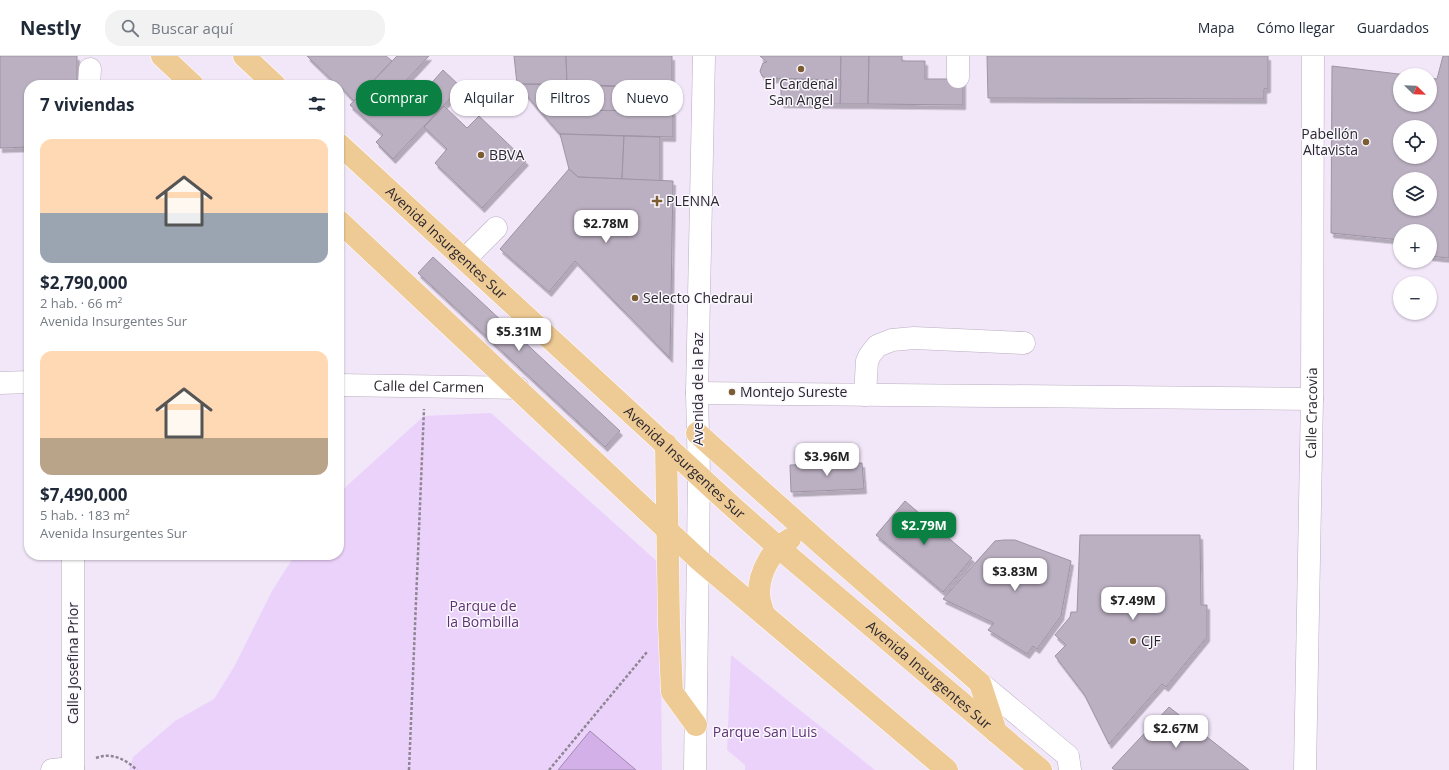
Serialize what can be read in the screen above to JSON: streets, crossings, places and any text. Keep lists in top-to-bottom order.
{
  "streets": {
    "main road": ["Avenida Insurgentes Sur"],
    "street": [
      "Calle del Carmen",
      "Avenida de la Paz",
      "Calle Cracovia",
      "Calle Josefina Prior"
    ]
  },
  "crossings": [
    ["Avenida Insurgentes Sur", "Avenida de la Paz"]
  ],
  "parks": ["Parque de la Bombilla", "Parque San Luis"],
  "places": {
    "other": [
      "El Cardenal San Angel",
      "Pabellón Altavista",
      "BBVA",
      "Selecto Chedraui",
      "Montejo Sureste",
      "CJF"
    ],
    "health": ["PLENNA"]
  },
  "north": "bottom right",
  "page": {
    "header": "Nestly",
    "search": "Buscar aquí",
    "nav": ["Mapa", "Cómo llegar", "Guardados"],
    "map_buttons": ["+", "−"],
    "chip": [
      "Comprar",
      "Alquilar",
      "Filtros",
      "Nuevo"
    ],
    "heading": "7 viviendas",
    "list": [
      {
        "name": "$2,790,000",
        "note": "2 hab. · 66 m² · Avenida Insurgentes Sur"
      },
      {
        "name": "$7,490,000",
        "note": "5 hab. · 183 m² · Avenida Insurgentes Sur"
      }
    ],
    "price": [
      "$2.78M",
      "$5.31M",
      "$3.96M",
      "$2.79M",
      "$3.83M",
      "$7.49M",
      "$2.67M"
    ]
  }
}
